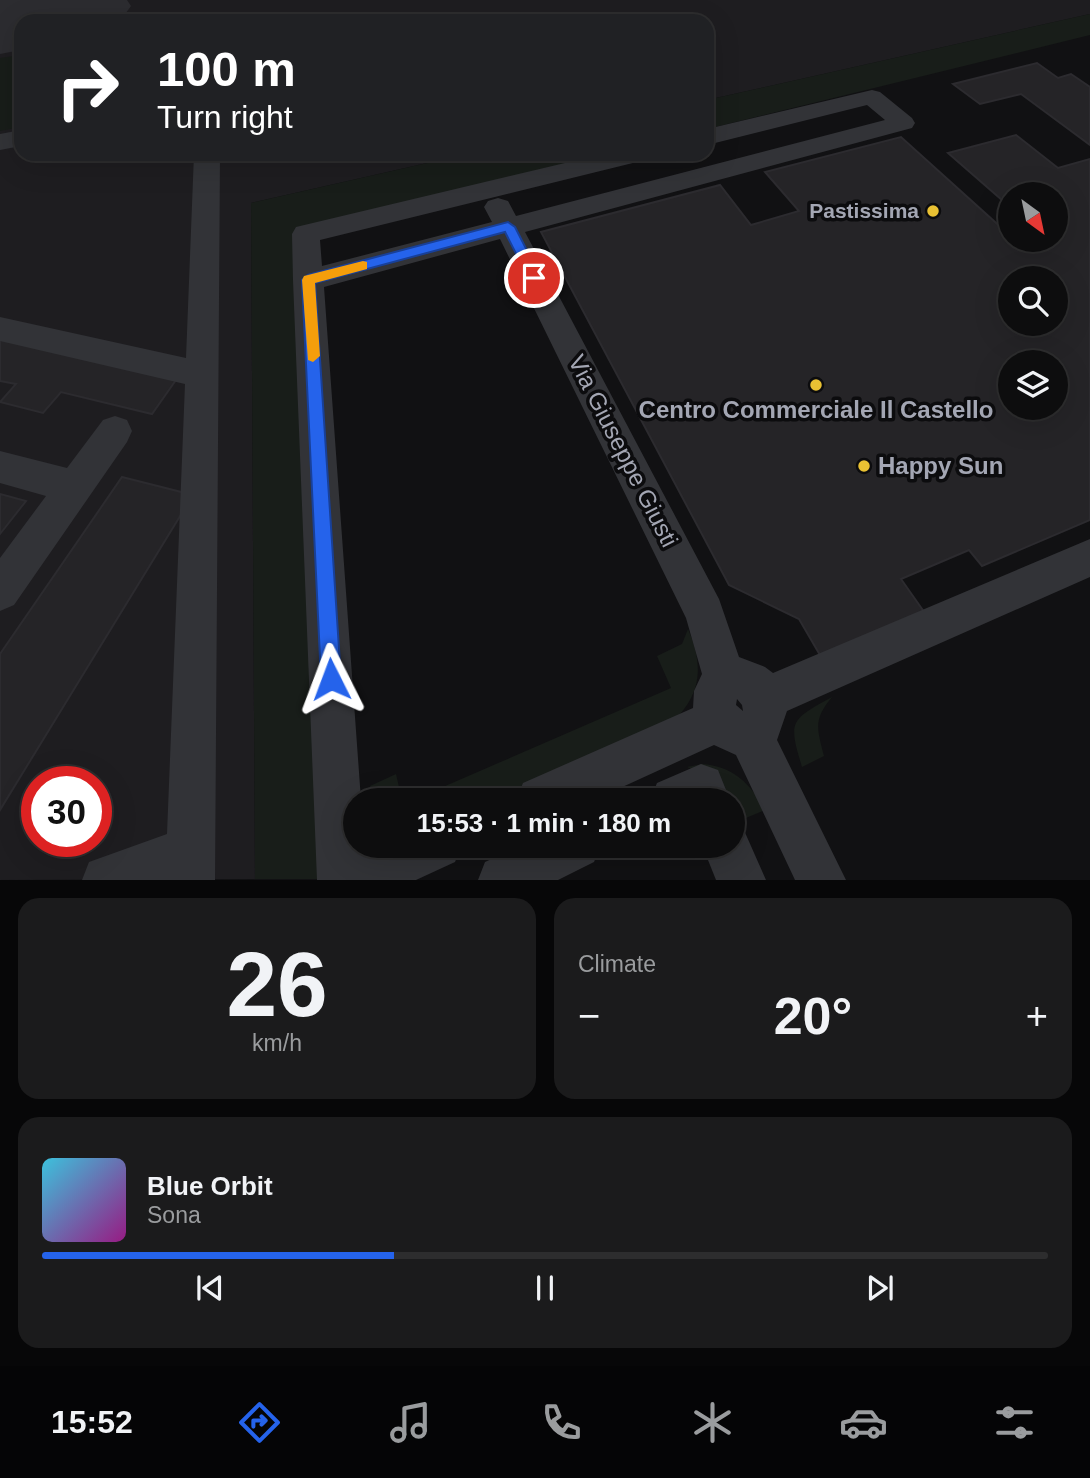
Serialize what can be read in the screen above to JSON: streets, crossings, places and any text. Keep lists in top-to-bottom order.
{
  "streets": {
    "street": ["Via Giuseppe Giusti"]
  },
  "places": ["Pastissima", "Centro Commerciale Il Castello", "Happy Sun"],
  "north": "bottom right",
  "page": {
    "turn": ["100 m", "Turn right"],
    "limit": "30",
    "trip": "15:53 · 1 min · 180 m",
    "tile": [
      ["26", "km/h"],
      "Climate"
    ],
    "heat": ["−", "20°", "+"],
    "song": ["Blue Orbit", "Sona"],
    "tabs": "15:52"
  }
}
